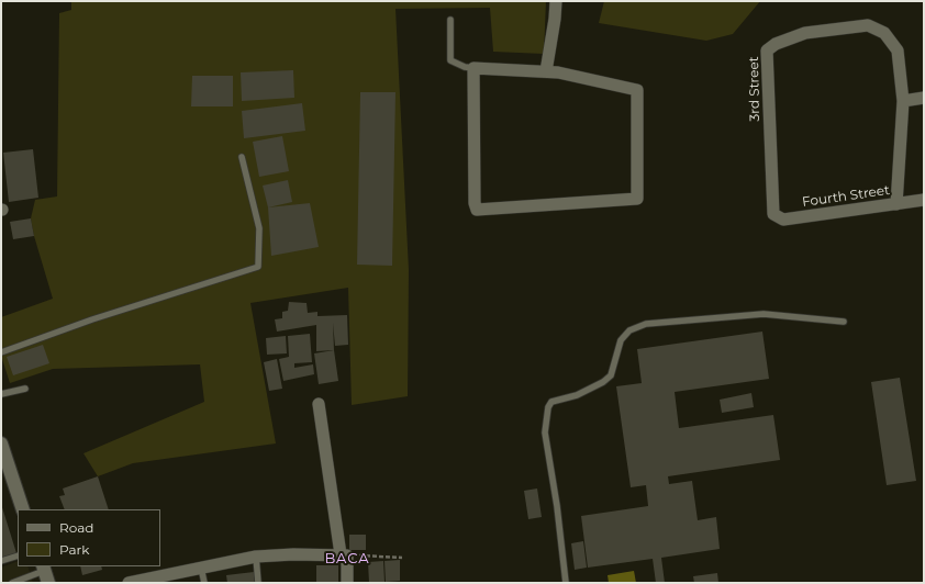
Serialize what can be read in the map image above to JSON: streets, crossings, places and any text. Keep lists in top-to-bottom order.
{
  "streets": {
    "street": ["3rd Street", "Fourth Street"]
  },
  "crossings": [
    ["3rd Street", "Fourth Street"]
  ],
  "districts": ["BACA"],
  "legend": ["Road", "Park"]
}
